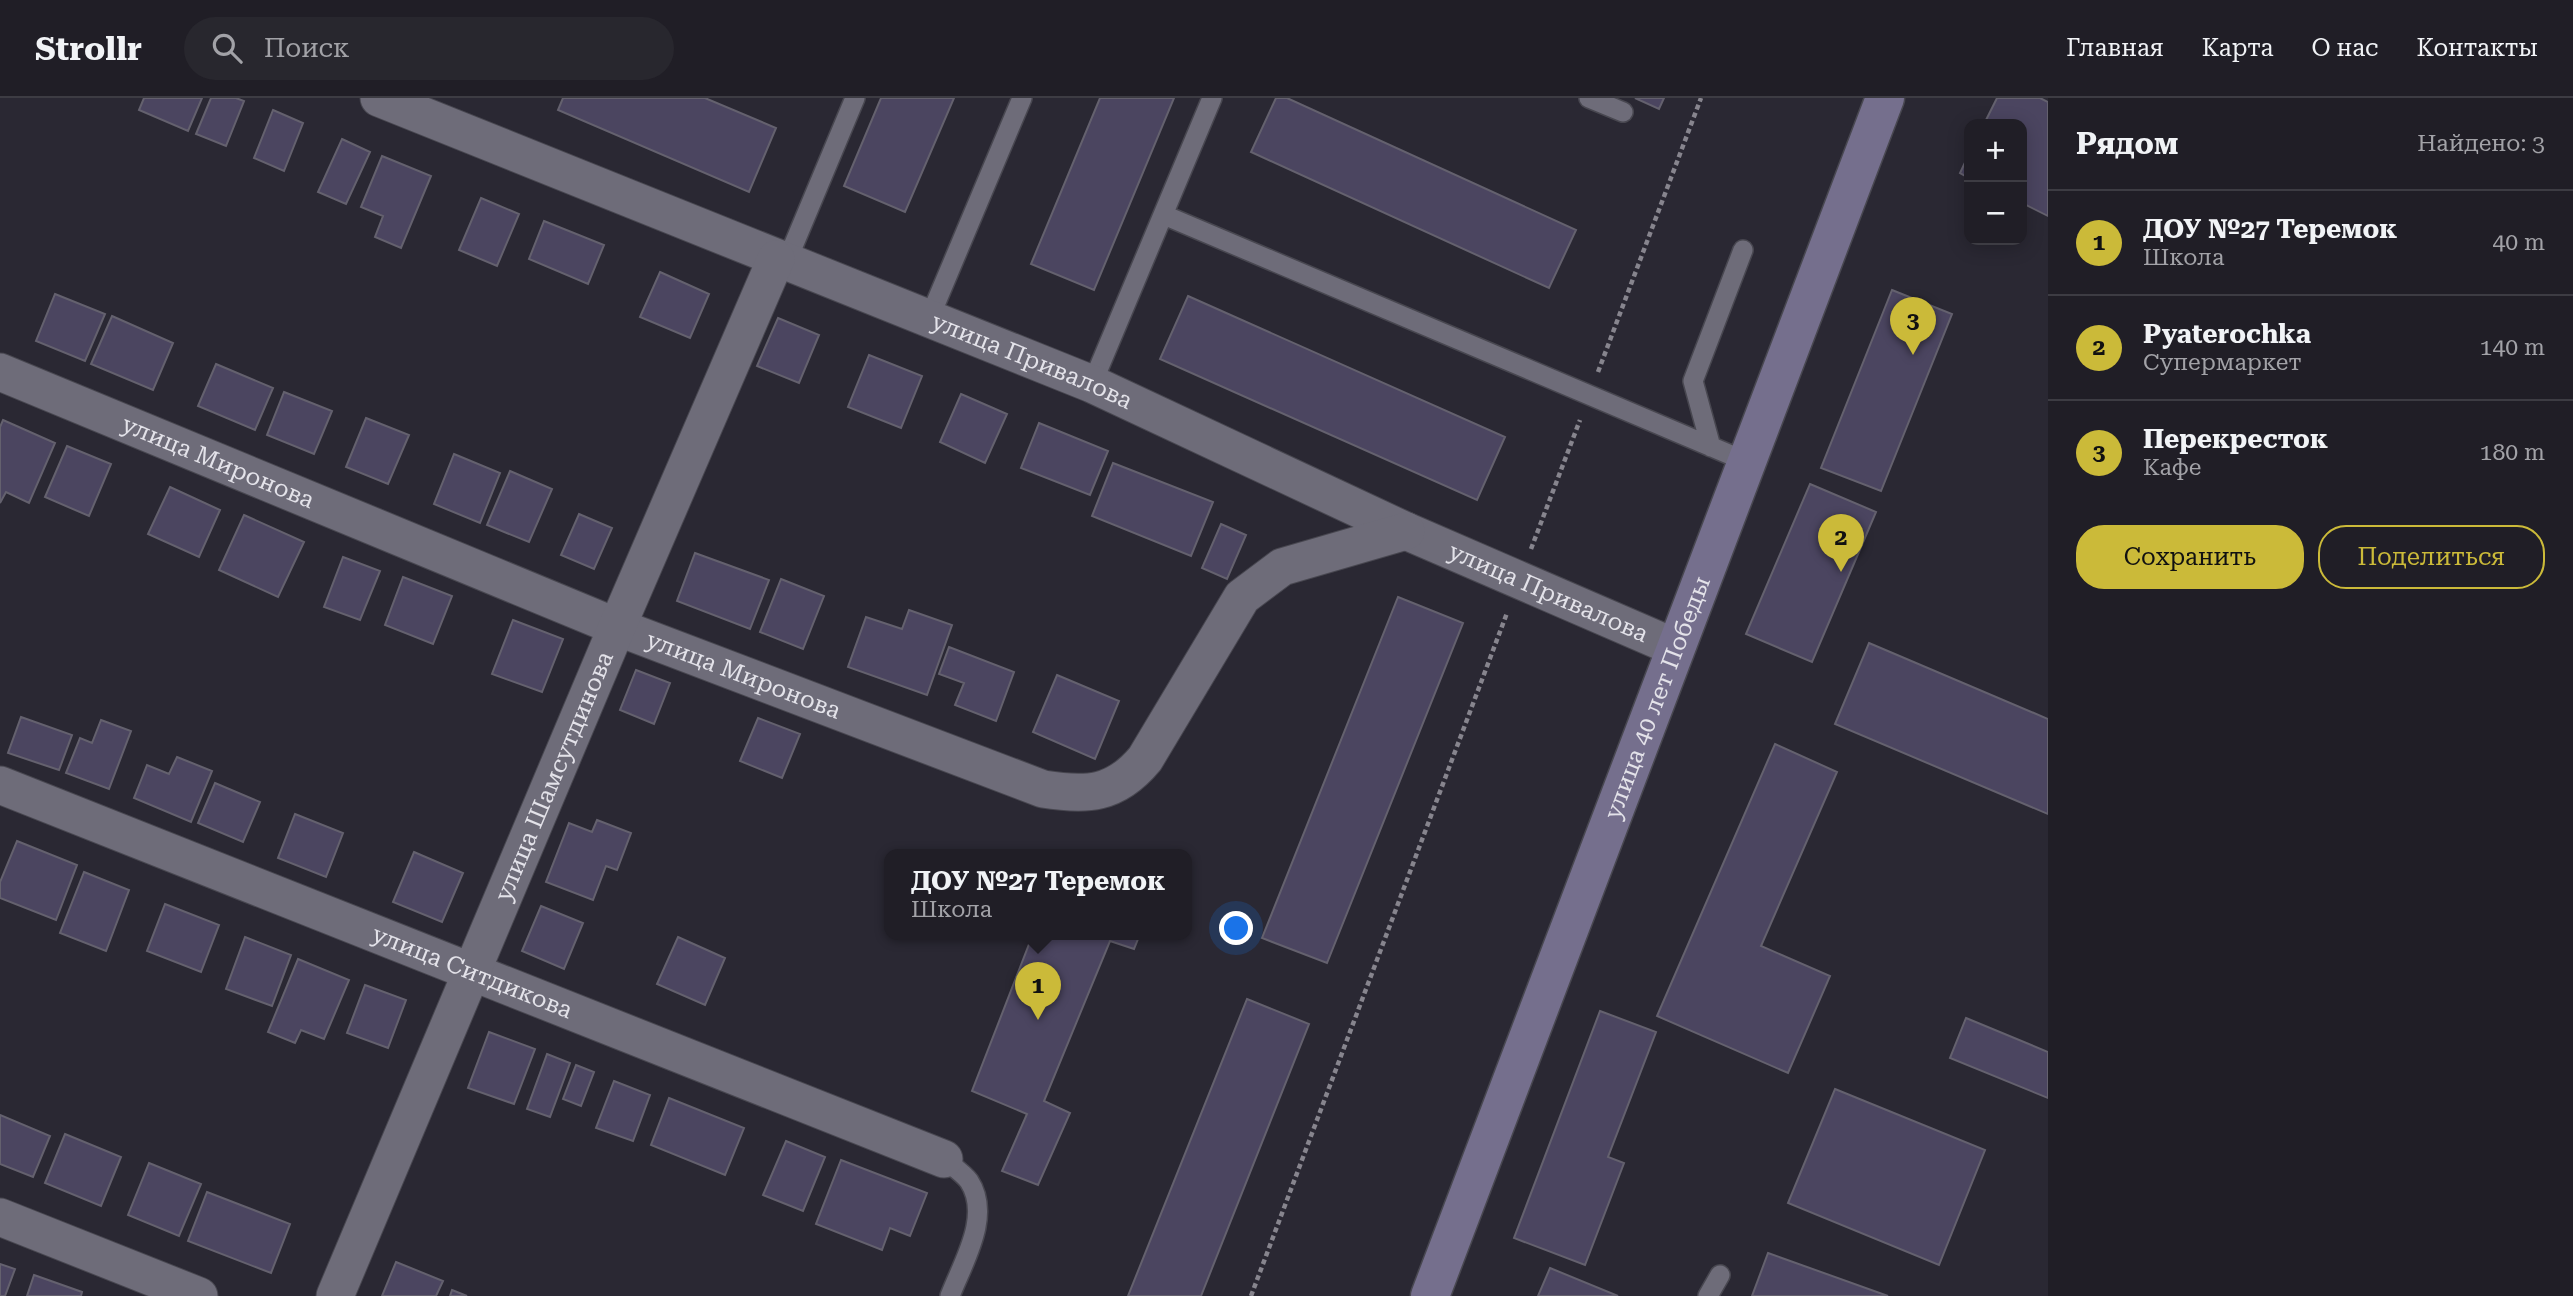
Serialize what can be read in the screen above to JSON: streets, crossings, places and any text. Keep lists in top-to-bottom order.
{
  "streets": {
    "street": [
      "улица Привалова",
      "улица Миронова",
      "улица 40 лет Победы",
      "улица Шамсутдинова",
      "улица Ситдикова"
    ]
  },
  "crossings": [
    ["улица Привалова", "улица Миронова"],
    ["улица Привалова", "улица 40 лет Победы"],
    ["улица Привалова", "улица Шамсутдинова"],
    ["улица Миронова", "улица Шамсутдинова"],
    ["улица Шамсутдинова", "улица Ситдикова"]
  ],
  "page": {
    "header": "Strollr",
    "search": "Поиск",
    "nav": [
      "Главная",
      "Карта",
      "О нас",
      "Контакты"
    ],
    "heading": ["Рядом", "Найдено: 3"],
    "map_buttons": ["+", "−"],
    "list": [
      {
        "mark": "1",
        "name": "ДОУ №27 Теремок",
        "note": "Школа",
        "value": "40 m"
      },
      {
        "mark": "2",
        "name": "Pyaterochka",
        "note": "Супермаркет",
        "value": "140 m"
      },
      {
        "mark": "3",
        "name": "Перекресток",
        "note": "Кафе",
        "value": "180 m"
      }
    ],
    "pins": ["3", "2", "1"],
    "buttons": ["Сохранить", "Поделиться"],
    "popup": ["ДОУ №27 Теремок", "Школа"]
  }
}
